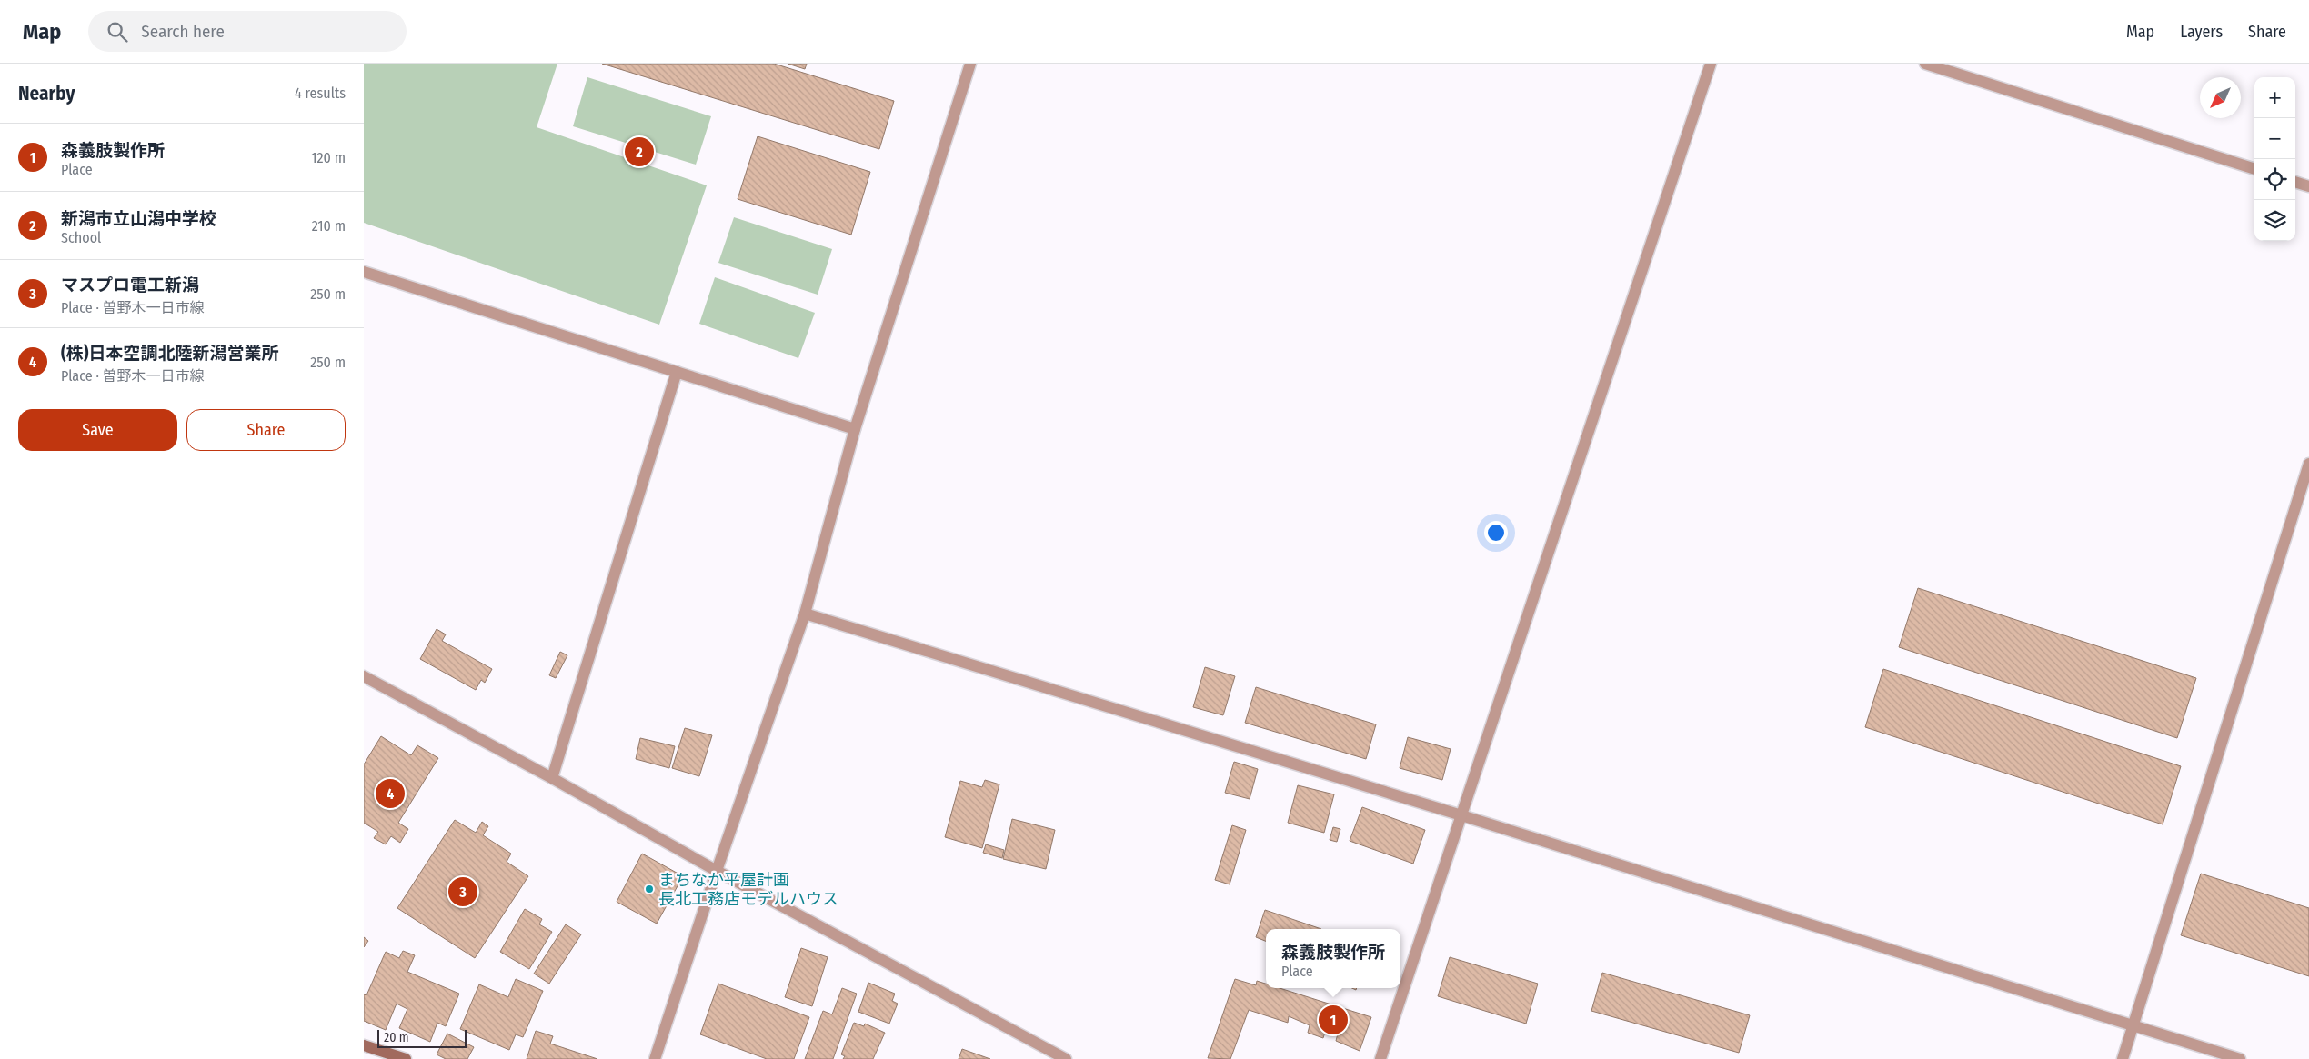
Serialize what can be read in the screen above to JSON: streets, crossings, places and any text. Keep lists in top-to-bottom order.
{
  "places": ["まちなか平屋計画 長北工務店モデルハウス"],
  "scale_bar": "20 m",
  "north": "bottom left",
  "page": {
    "header": "Map",
    "search": "Search here",
    "nav": ["Map", "Layers", "Share"],
    "heading": ["Nearby", "4 results"],
    "map_buttons": ["+", "−"],
    "list": [
      {
        "mark": "1",
        "name": "森義肢製作所",
        "note": "Place",
        "value": "120 m"
      },
      {
        "mark": "2",
        "name": "新潟市立山潟中学校",
        "note": "School",
        "value": "210 m"
      },
      {
        "mark": "3",
        "name": "マスプロ電工新潟",
        "note": "Place · 曽野木一日市線",
        "value": "250 m"
      },
      {
        "mark": "4",
        "name": "(株)日本空調北陸新潟営業所",
        "note": "Place · 曽野木一日市線",
        "value": "250 m"
      }
    ],
    "pins": [
      "2",
      "4",
      "3",
      "1"
    ],
    "buttons": ["Save", "Share"],
    "popup": ["森義肢製作所", "Place"],
    "scale": "20 m"
  }
}
